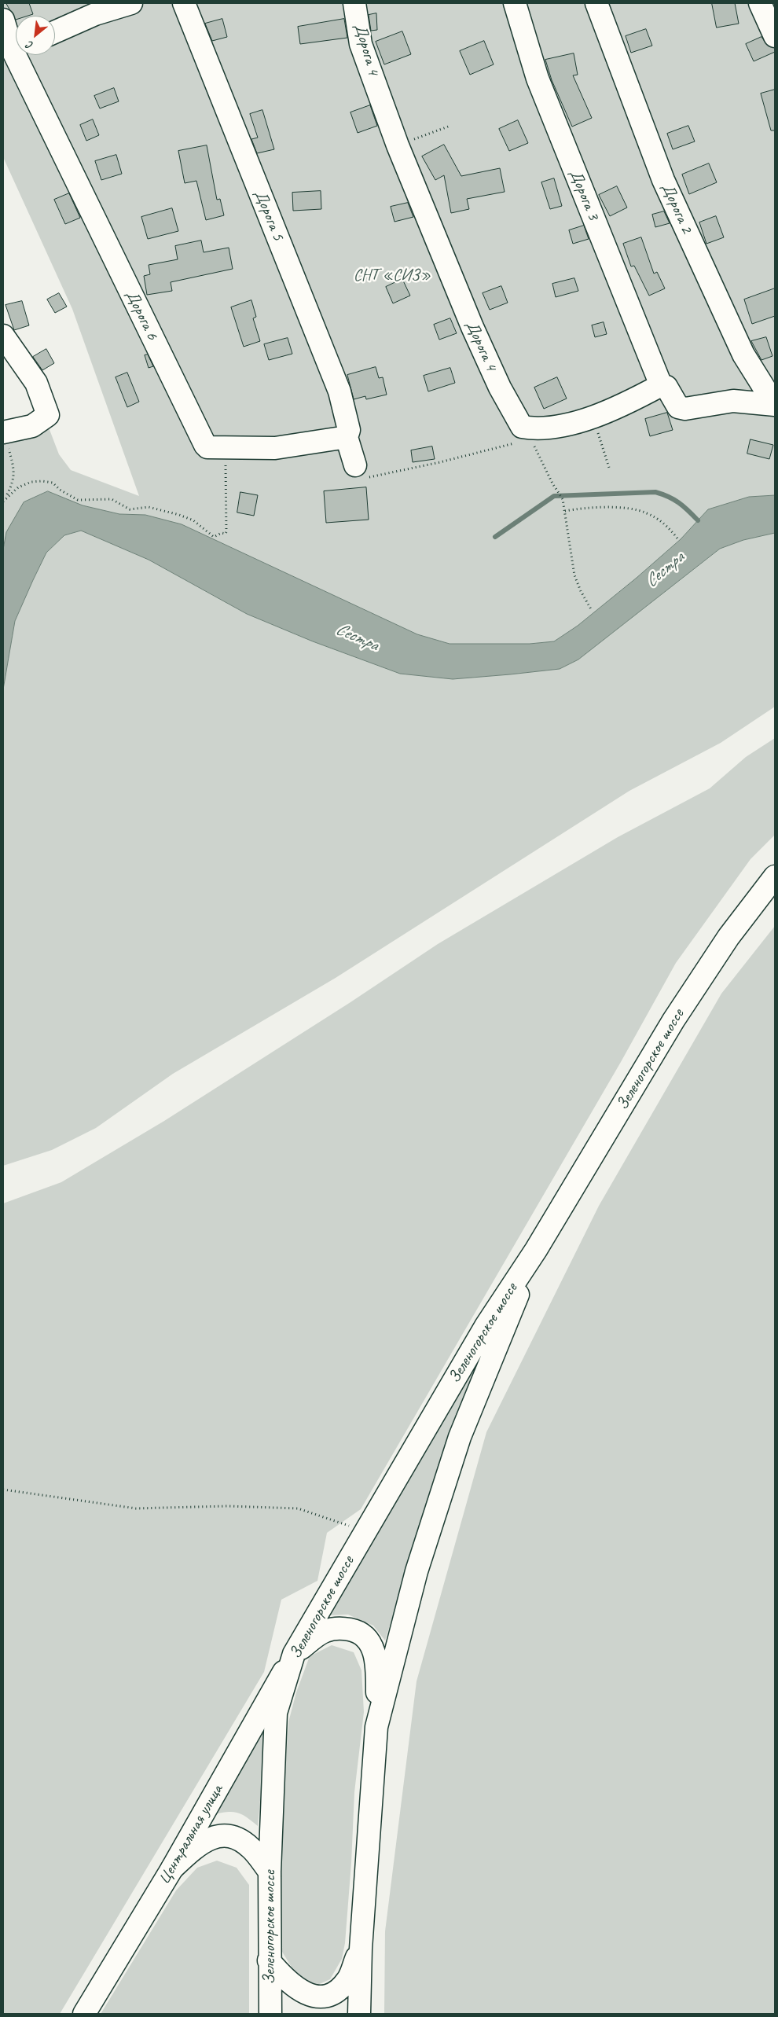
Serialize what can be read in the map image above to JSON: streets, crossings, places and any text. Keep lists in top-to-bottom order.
{
  "streets": {
    "main road": [
      "Дорога 4",
      "Дорога 3",
      "Дорога 2",
      "Дорога 5",
      "Дорога 6",
      "Зеленогорское шоссе",
      "Центральная улица"
    ]
  },
  "crossings": [
    ["Дорога 5", "Дорога 6"],
    ["Зеленогорское шоссе", "Центральная улица"]
  ],
  "water": ["Сестра"],
  "parks": ["СНТ «СИЗ»"],
  "north": "bottom left"
}
